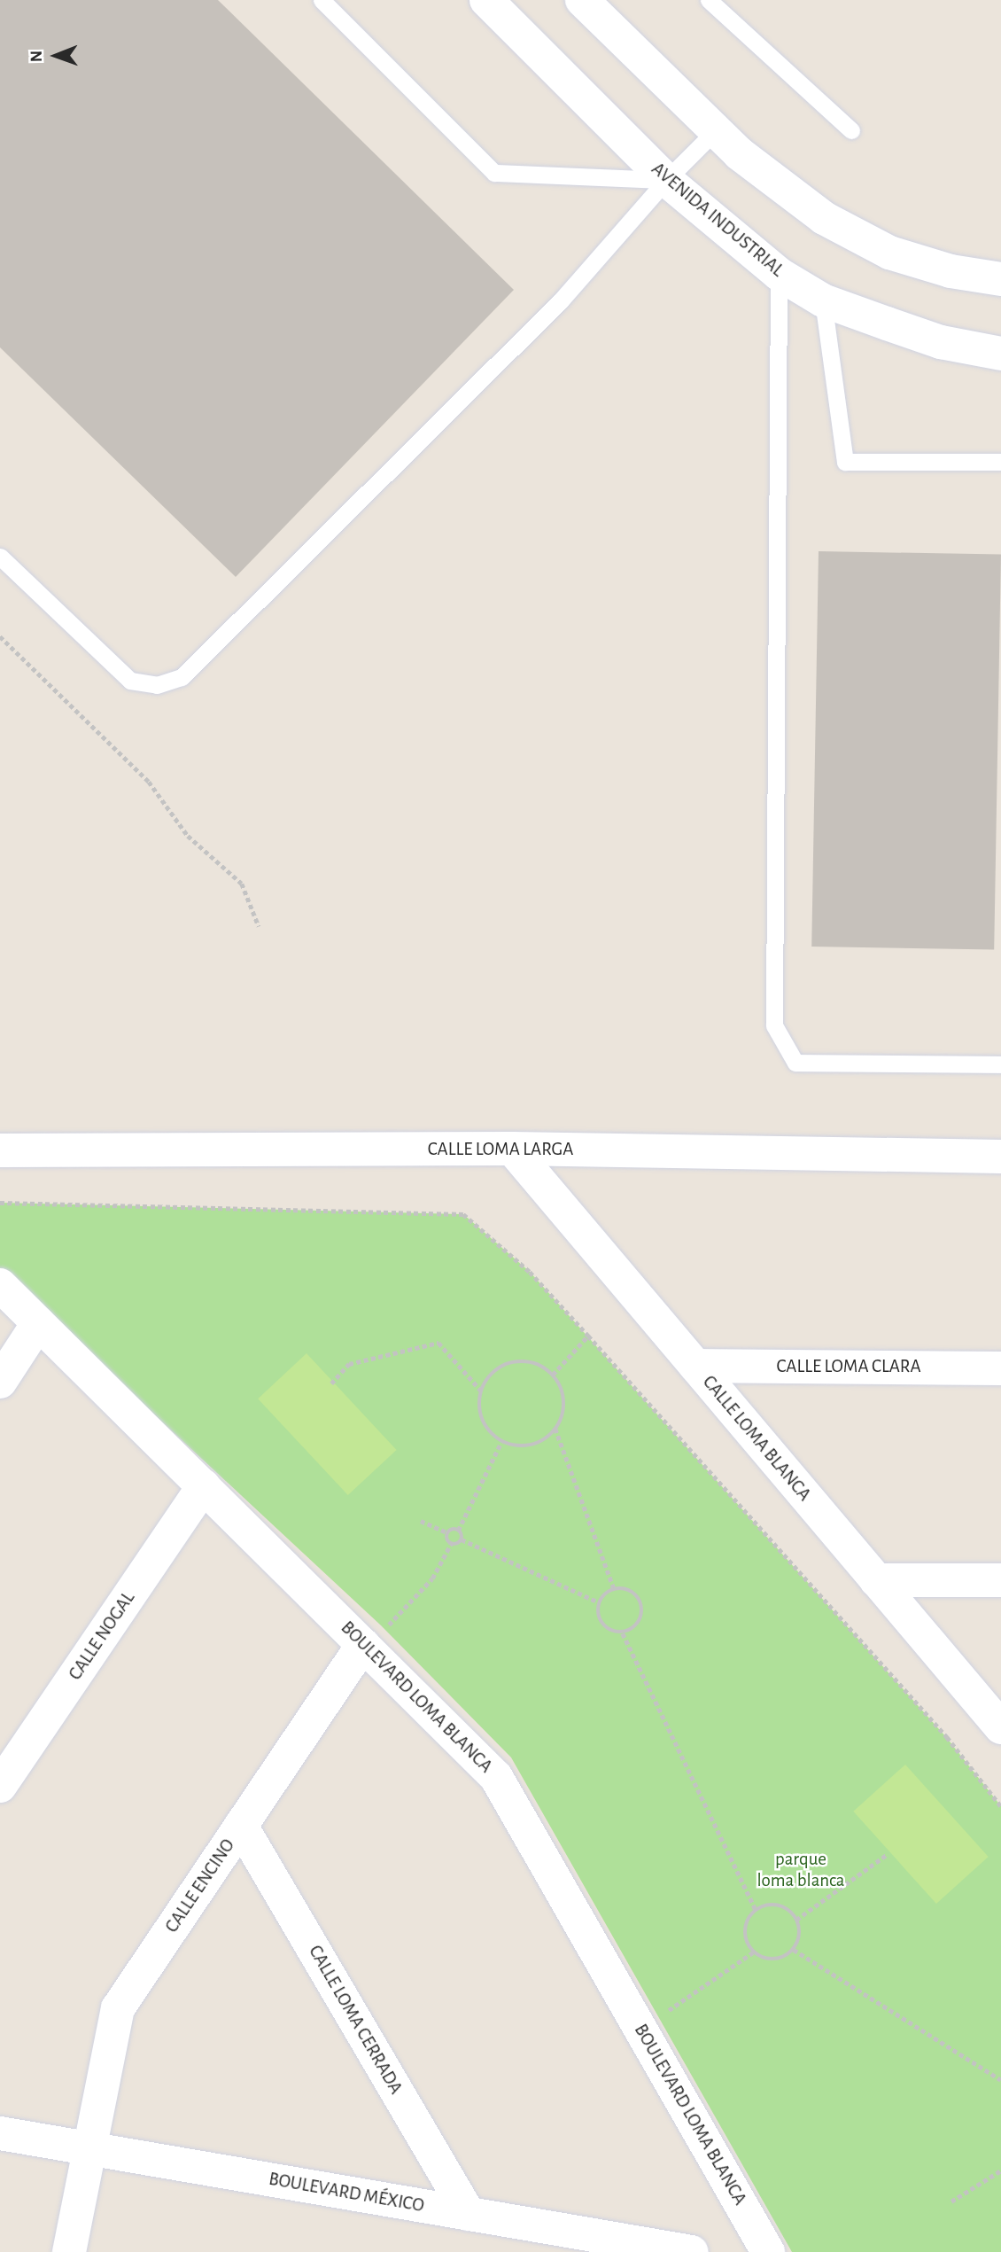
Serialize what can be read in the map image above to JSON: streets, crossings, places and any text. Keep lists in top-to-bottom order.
{
  "streets": {
    "street": [
      "AVENIDA INDUSTRIAL",
      "CALLE LOMA LARGA",
      "CALLE LOMA CLARA",
      "CALLE LOMA BLANCA",
      "CALLE NOGAL",
      "BOULEVARD LOMA BLANCA",
      "CALLE ENCINO",
      "CALLE LOMA CERRADA",
      "BOULEVARD MÉXICO"
    ]
  },
  "crossings": [
    ["CALLE LOMA LARGA", "CALLE LOMA BLANCA"],
    ["CALLE LOMA CLARA", "CALLE LOMA BLANCA"],
    ["CALLE NOGAL", "BOULEVARD LOMA BLANCA"],
    ["BOULEVARD LOMA BLANCA", "CALLE ENCINO"],
    ["CALLE ENCINO", "CALLE LOMA CERRADA"],
    ["CALLE ENCINO", "BOULEVARD MÉXICO"],
    ["CALLE LOMA CERRADA", "BOULEVARD MÉXICO"]
  ],
  "parks": ["parque loma blanca"],
  "north": "left"
}
